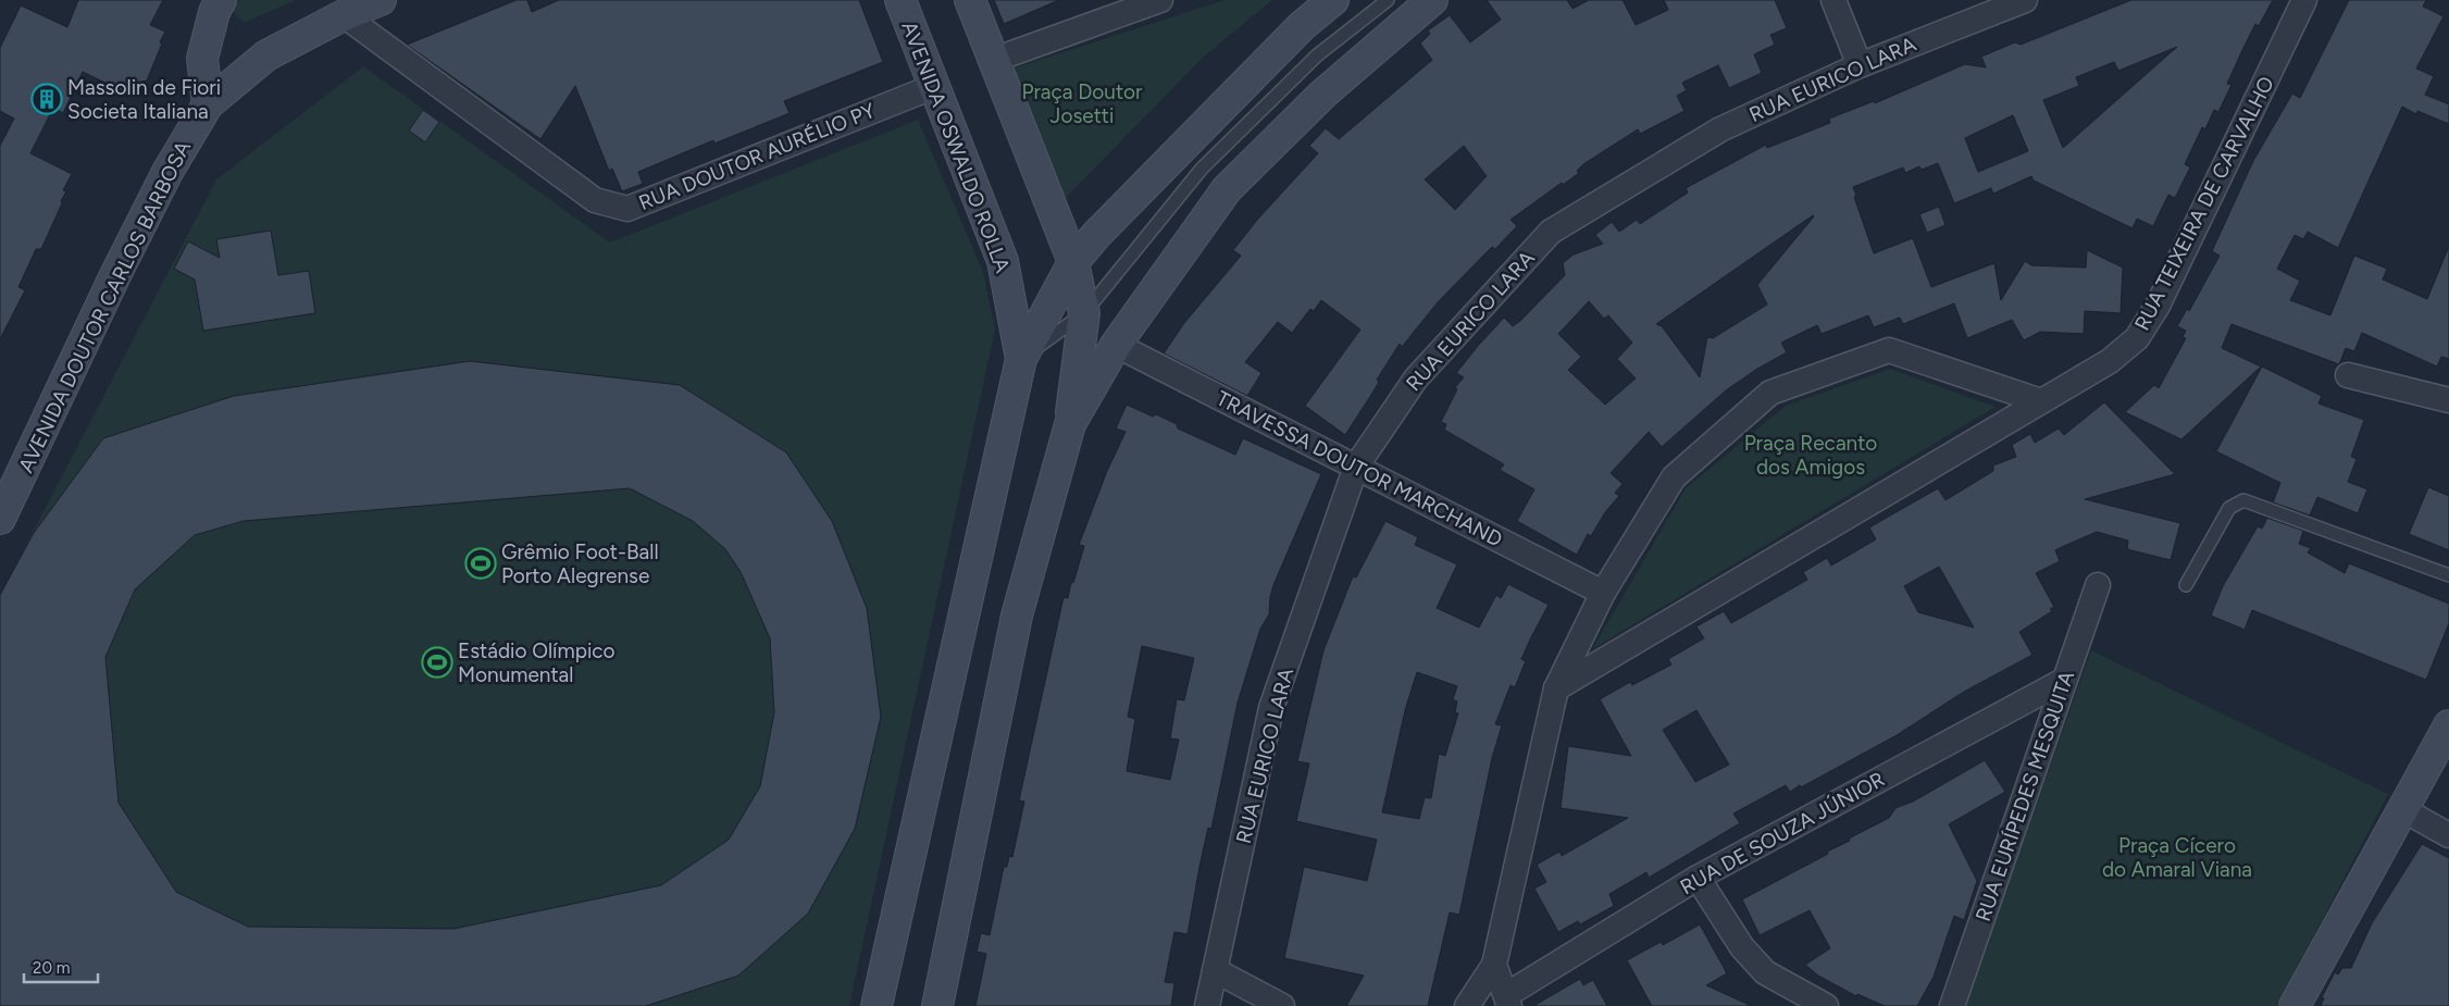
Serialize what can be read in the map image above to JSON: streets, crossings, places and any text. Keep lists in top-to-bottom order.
{
  "streets": {
    "main road": ["AVENIDA OSWALDO ROLLA", "AVENIDA DOUTOR CARLOS BARBOSA"],
    "street": [
      "RUA EURICO LARA",
      "RUA DOUTOR AURÉLIO PY",
      "RUA TEIXEIRA DE CARVALHO",
      "TRAVESSA DOUTOR MARCHAND",
      "RUA EURÍPEDES MESQUITA",
      "RUA DE SOUZA JÚNIOR"
    ]
  },
  "crossings": [
    ["RUA EURICO LARA", "TRAVESSA DOUTOR MARCHAND"],
    ["AVENIDA OSWALDO ROLLA", "RUA DOUTOR AURÉLIO PY"],
    ["RUA DOUTOR AURÉLIO PY", "AVENIDA DOUTOR CARLOS BARBOSA"],
    ["RUA EURÍPEDES MESQUITA", "RUA DE SOUZA JÚNIOR"]
  ],
  "parks": ["Praça Doutor Josetti", "Praça Recanto dos Amigos", "Praça Cícero do Amaral Viana"],
  "places": {
    "building": ["Massolin de Fiori Societa Italiana"],
    "sports": ["Grêmio Foot-Ball Porto Alegrense", "Estádio Olímpico Monumental"]
  },
  "scale_bar": "20 m"
}
